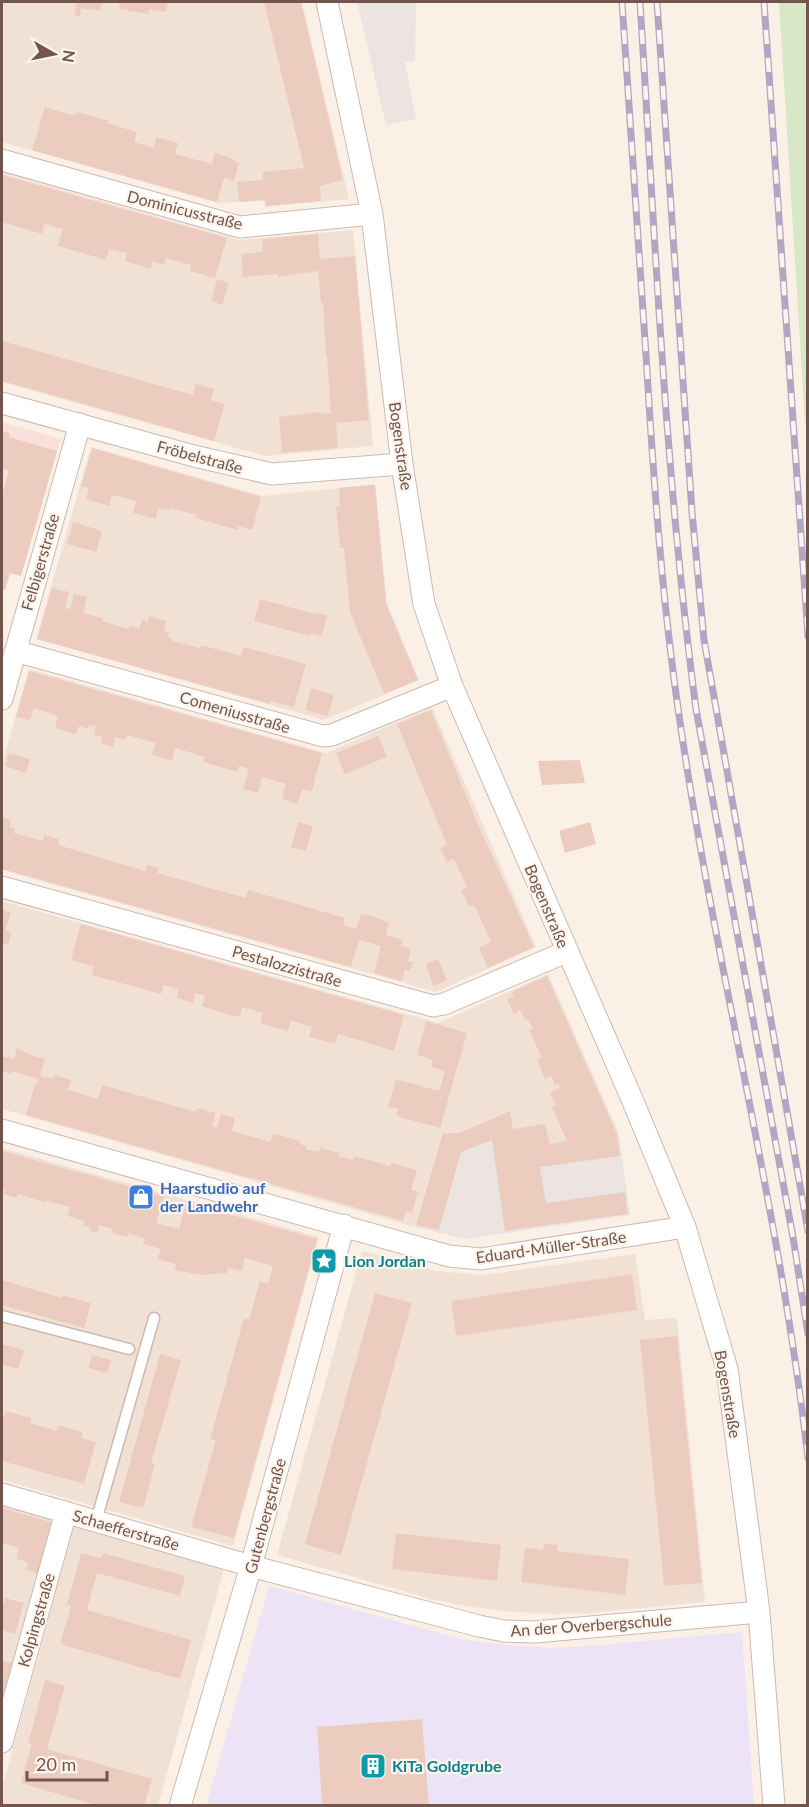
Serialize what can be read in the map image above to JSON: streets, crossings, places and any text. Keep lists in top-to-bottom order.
{
  "streets": {
    "street": [
      "Dominicusstraße",
      "Bogenstraße",
      "Fröbelstraße",
      "Felbigerstraße",
      "Comeniusstraße",
      "Pestalozzistraße",
      "Eduard-Müller-Straße",
      "Gutenbergstraße",
      "Schaefferstraße",
      "Kolpingstraße",
      "An der Overbergschule"
    ]
  },
  "crossings": [
    ["Dominicusstraße", "Bogenstraße"],
    ["Bogenstraße", "Fröbelstraße"],
    ["Bogenstraße", "Comeniusstraße"],
    ["Bogenstraße", "Pestalozzistraße"],
    ["Bogenstraße", "Eduard-Müller-Straße"],
    ["Bogenstraße", "An der Overbergschule"],
    ["Fröbelstraße", "Felbigerstraße"],
    ["Felbigerstraße", "Comeniusstraße"],
    ["Eduard-Müller-Straße", "Gutenbergstraße"],
    ["Gutenbergstraße", "Schaefferstraße"],
    ["Gutenbergstraße", "An der Overbergschule"],
    ["Schaefferstraße", "Kolpingstraße"],
    ["Schaefferstraße", "An der Overbergschule"]
  ],
  "places": {
    "shop": ["Haarstudio auf der Landwehr"],
    "place": ["Lion Jordan"],
    "building": ["KiTa Goldgrube"]
  },
  "scale_bar": "20 m",
  "north": "right"
}
